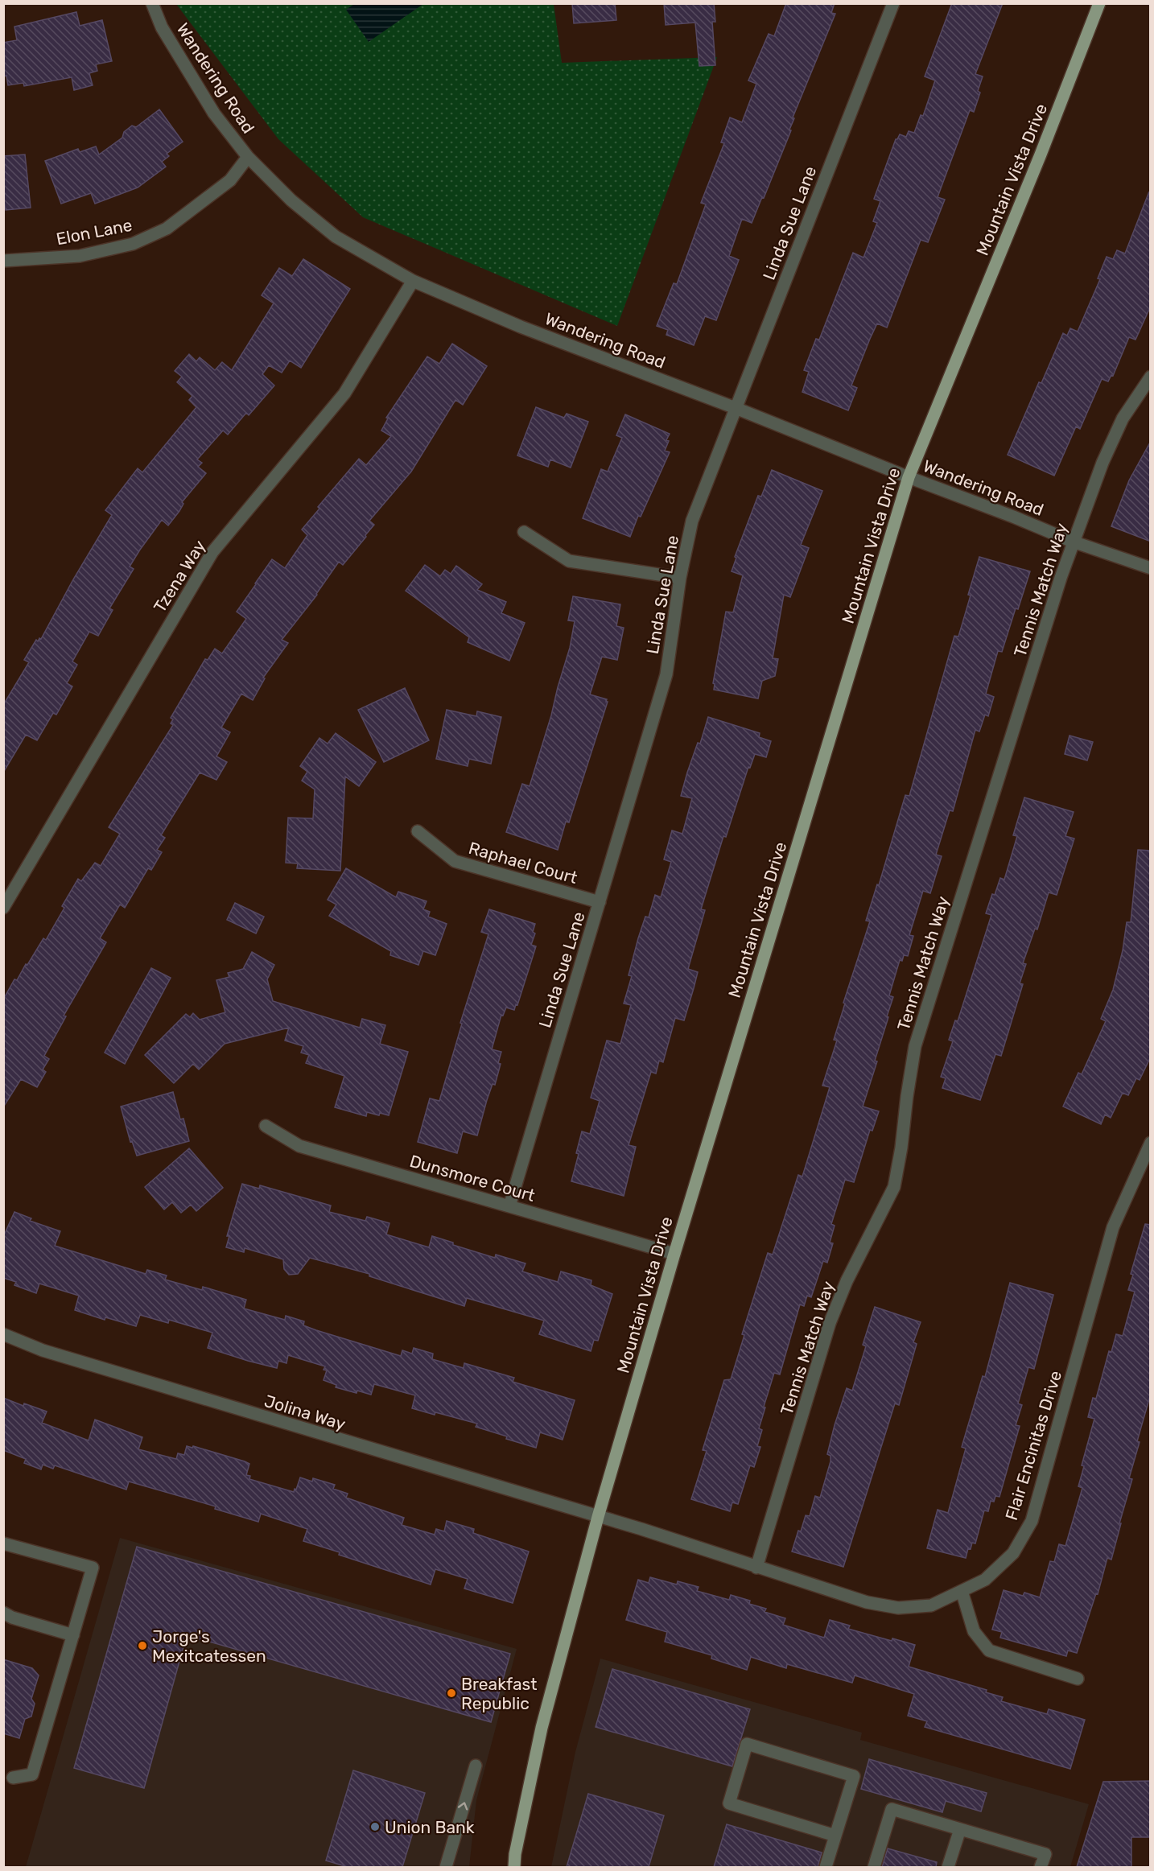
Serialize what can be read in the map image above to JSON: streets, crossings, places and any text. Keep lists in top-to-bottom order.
{
  "streets": {
    "main road": ["Mountain Vista Drive"],
    "street": [
      "Wandering Road",
      "Linda Sue Lane",
      "Elon Lane",
      "Tzena Way",
      "Tennis Match Way",
      "Raphael Court",
      "Dunsmore Court",
      "Jolina Way",
      "Flair Encinitas Drive"
    ]
  },
  "crossings": [
    ["Wandering Road", "Mountain Vista Drive"],
    ["Wandering Road", "Linda Sue Lane"],
    ["Wandering Road", "Elon Lane"],
    ["Wandering Road", "Tzena Way"],
    ["Wandering Road", "Tennis Match Way"],
    ["Mountain Vista Drive", "Dunsmore Court"],
    ["Mountain Vista Drive", "Jolina Way"],
    ["Mountain Vista Drive", "Flair Encinitas Drive"],
    ["Linda Sue Lane", "Raphael Court"],
    ["Linda Sue Lane", "Dunsmore Court"],
    ["Tennis Match Way", "Flair Encinitas Drive"],
    ["Jolina Way", "Flair Encinitas Drive"]
  ],
  "places": ["Jorge's Mexitcatessen", "Breakfast Republic", "Union Bank"]
}
